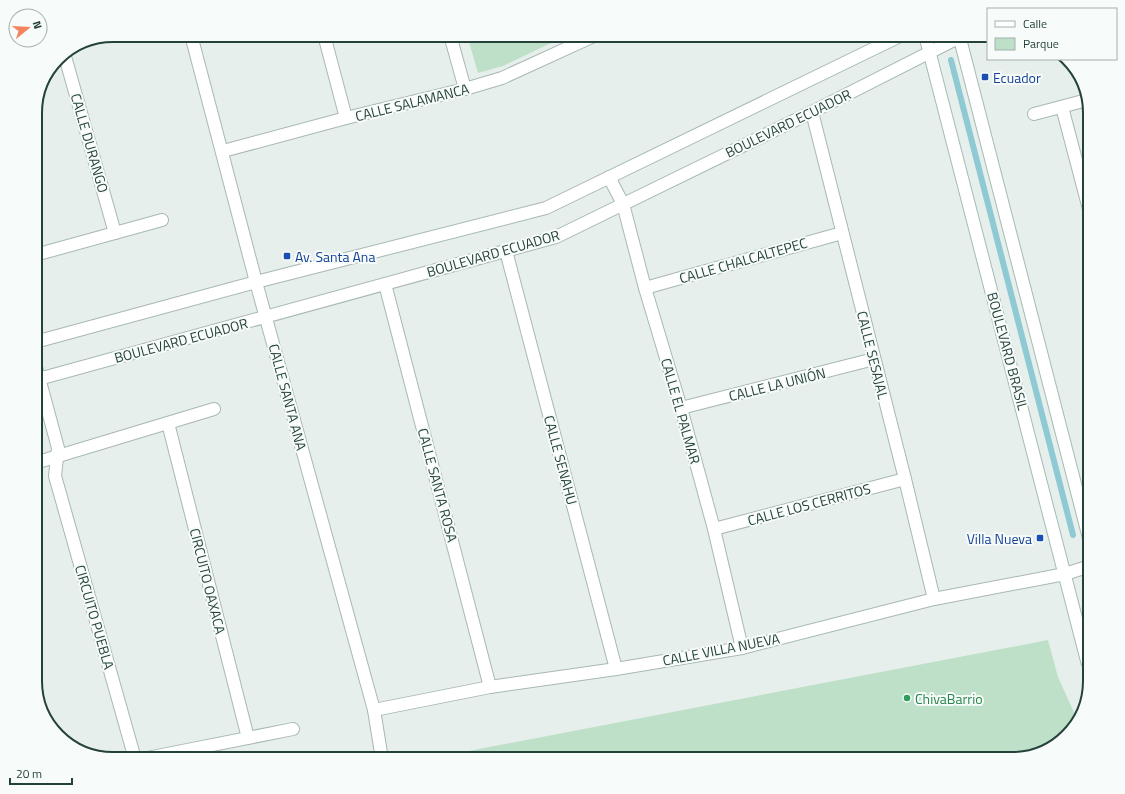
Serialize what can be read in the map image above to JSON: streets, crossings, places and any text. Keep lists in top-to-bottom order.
{
  "streets": {
    "street": [
      "CALLE SALAMANCA",
      "BOULEVARD ECUADOR",
      "CALLE DURANGO",
      "CALLE CHALCALTEPEC",
      "BOULEVARD BRASIL",
      "CALLE SESAJAL",
      "CALLE LA UNIÓN",
      "CALLE SANTA ANA",
      "CALLE EL PALMAR",
      "CALLE SENAHU",
      "CALLE SANTA ROSA",
      "CALLE LOS CERRITOS",
      "CIRCUITO OAXACA",
      "CIRCUITO PUEBLA",
      "CALLE VILLA NUEVA"
    ]
  },
  "crossings": [
    ["CALLE SALAMANCA", "CALLE SANTA ANA"],
    ["BOULEVARD ECUADOR", "BOULEVARD BRASIL"],
    ["BOULEVARD ECUADOR", "CALLE SESAJAL"],
    ["BOULEVARD ECUADOR", "CALLE SANTA ANA"],
    ["BOULEVARD ECUADOR", "CALLE EL PALMAR"],
    ["BOULEVARD ECUADOR", "CALLE SENAHU"],
    ["BOULEVARD ECUADOR", "CALLE SANTA ROSA"],
    ["CALLE CHALCALTEPEC", "CALLE SESAJAL"],
    ["CALLE CHALCALTEPEC", "CALLE EL PALMAR"],
    ["BOULEVARD BRASIL", "CALLE VILLA NUEVA"],
    ["CALLE SESAJAL", "CALLE LA UNIÓN"],
    ["CALLE SESAJAL", "CALLE LOS CERRITOS"],
    ["CALLE SESAJAL", "CALLE VILLA NUEVA"],
    ["CALLE LA UNIÓN", "CALLE EL PALMAR"],
    ["CALLE SANTA ANA", "CALLE VILLA NUEVA"],
    ["CALLE EL PALMAR", "CALLE LOS CERRITOS"],
    ["CALLE EL PALMAR", "CALLE VILLA NUEVA"],
    ["CALLE SENAHU", "CALLE VILLA NUEVA"],
    ["CALLE SANTA ROSA", "CALLE VILLA NUEVA"]
  ],
  "places": {
    "transit": ["Ecuador", "Av. Santa Ana", "Villa Nueva"],
    "other": ["ChivaBarrio"]
  },
  "legend": ["Calle", "Parque"],
  "scale_bar": "20 m",
  "north": "right"
}
